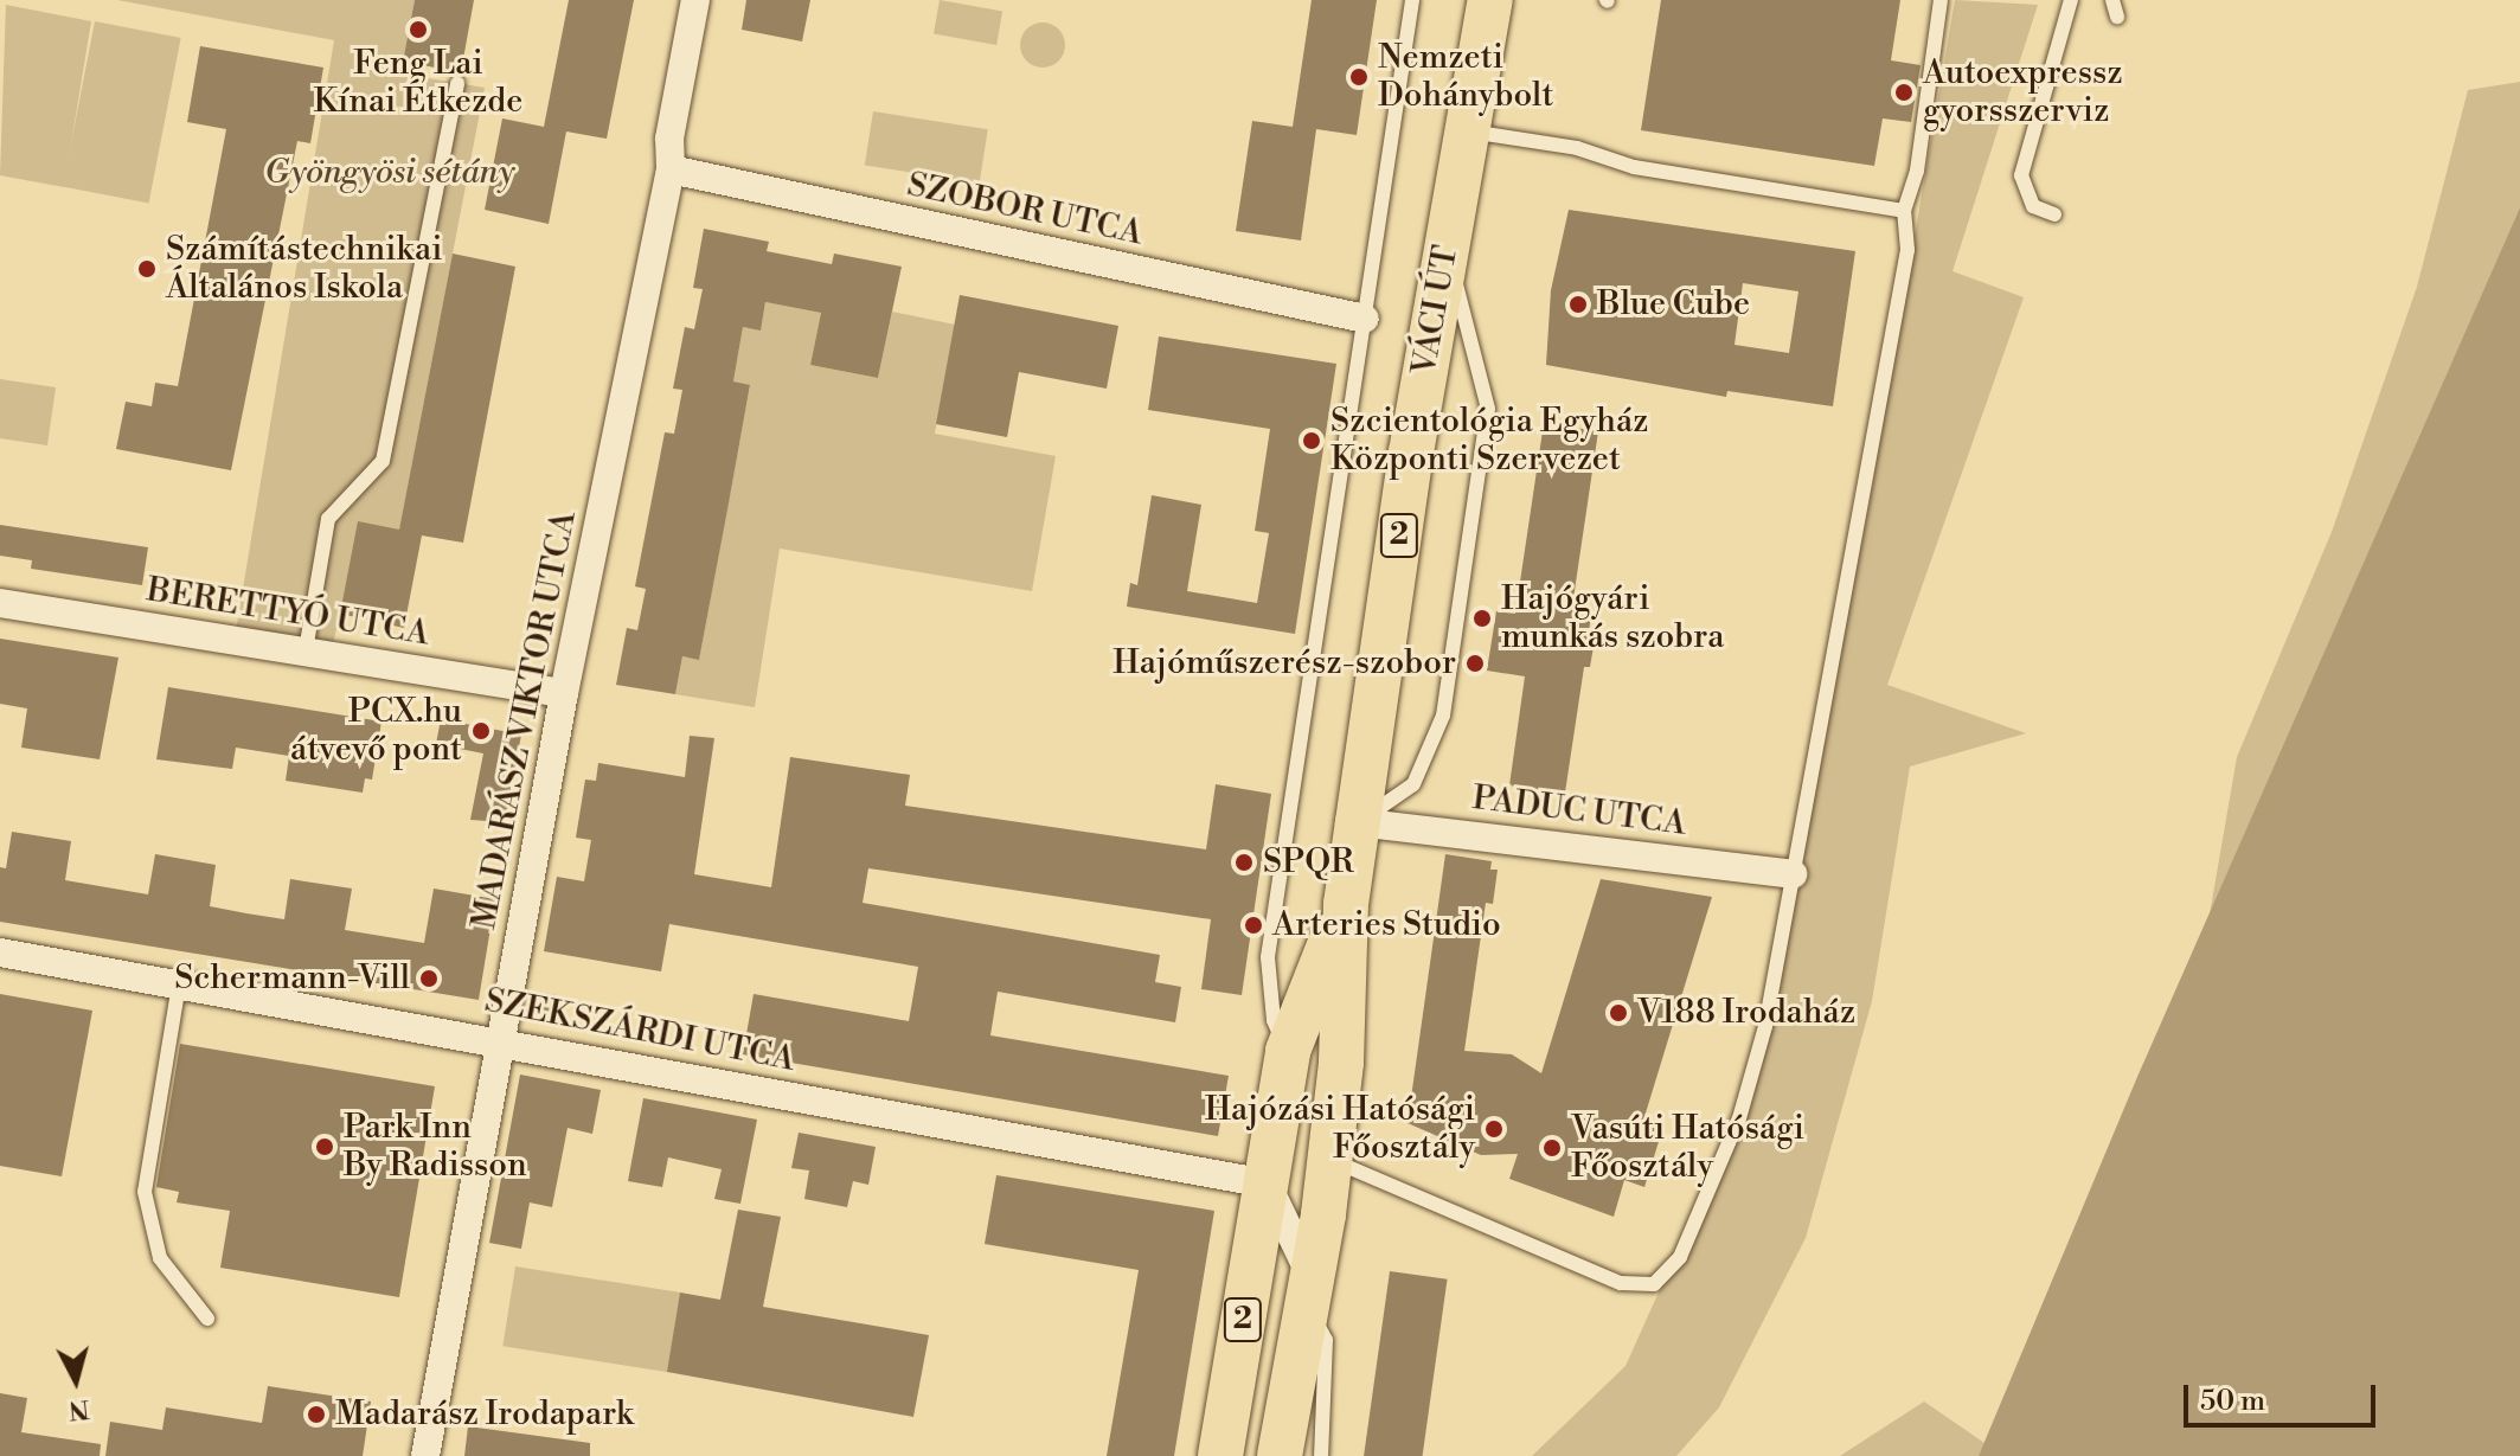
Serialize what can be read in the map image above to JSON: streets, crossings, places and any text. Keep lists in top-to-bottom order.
{
  "streets": {
    "main road": ["VÁCI ÚT", "2"],
    "street": [
      "SZOBOR UTCA",
      "BERETTYÓ UTCA",
      "MADARÁSZ VIKTOR UTCA",
      "PADUC UTCA",
      "SZEKSZÁRDI UTCA"
    ]
  },
  "crossings": [
    ["SZOBOR UTCA", "MADARÁSZ VIKTOR UTCA"],
    ["VÁCI ÚT", "PADUC UTCA"],
    ["VÁCI ÚT", "SZEKSZÁRDI UTCA"],
    ["BERETTYÓ UTCA", "MADARÁSZ VIKTOR UTCA"],
    ["MADARÁSZ VIKTOR UTCA", "SZEKSZÁRDI UTCA"]
  ],
  "parks": ["Gyöngyösi sétány"],
  "places": [
    "Feng Lai Kínai Étkezde",
    "Nemzeti Dohánybolt",
    "Autoexpressz gyorsszerviz",
    "Számítástechnikai Általános Iskola",
    "Blue Cube",
    "Szcientológia Egyház Központi Szervezet",
    "Hajógyári munkás szobra",
    "Hajóműszerész-szobor",
    "PCX.hu átvevő pont",
    "SPQR",
    "Arteries Studio",
    "Schermann-Vill",
    "V188 Irodaház",
    "Hajózási Hatósági Főosztály",
    "Park Inn By Radisson",
    "Vasúti Hatósági Főosztály",
    "Madarász Irodapark"
  ],
  "scale_bar": "50 m",
  "north": "bottom"
}
